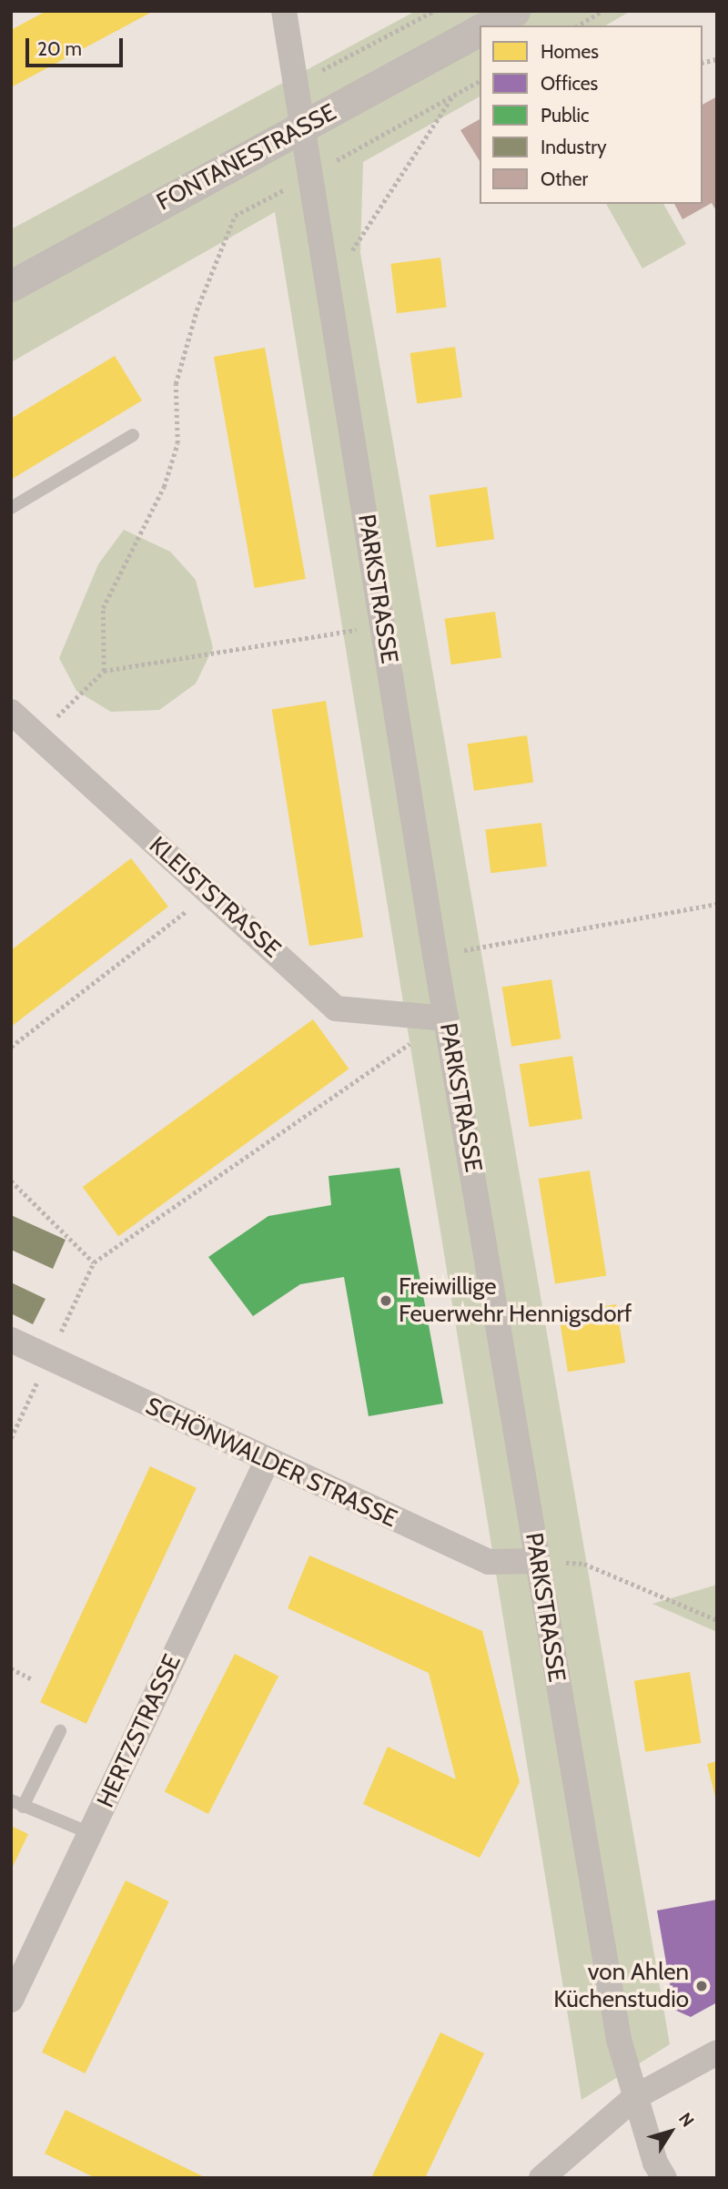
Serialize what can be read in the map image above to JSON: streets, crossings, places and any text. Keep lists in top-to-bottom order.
{
  "streets": {
    "street": [
      "FONTANESTRASSE",
      "PARKSTRASSE",
      "KLEISTSTRASSE",
      "SCHÖNWALDER STRASSE",
      "HERTZSTRASSE"
    ]
  },
  "crossings": [
    ["FONTANESTRASSE", "PARKSTRASSE"],
    ["PARKSTRASSE", "KLEISTSTRASSE"],
    ["PARKSTRASSE", "SCHÖNWALDER STRASSE"],
    ["SCHÖNWALDER STRASSE", "HERTZSTRASSE"]
  ],
  "places": ["Freiwillige Feuerwehr Hennigsdorf", "von Ahlen Küchenstudio"],
  "legend": [
    "Homes",
    "Offices",
    "Public",
    "Industry",
    "Other"
  ],
  "scale_bar": "20 m",
  "north": "top right"
}
